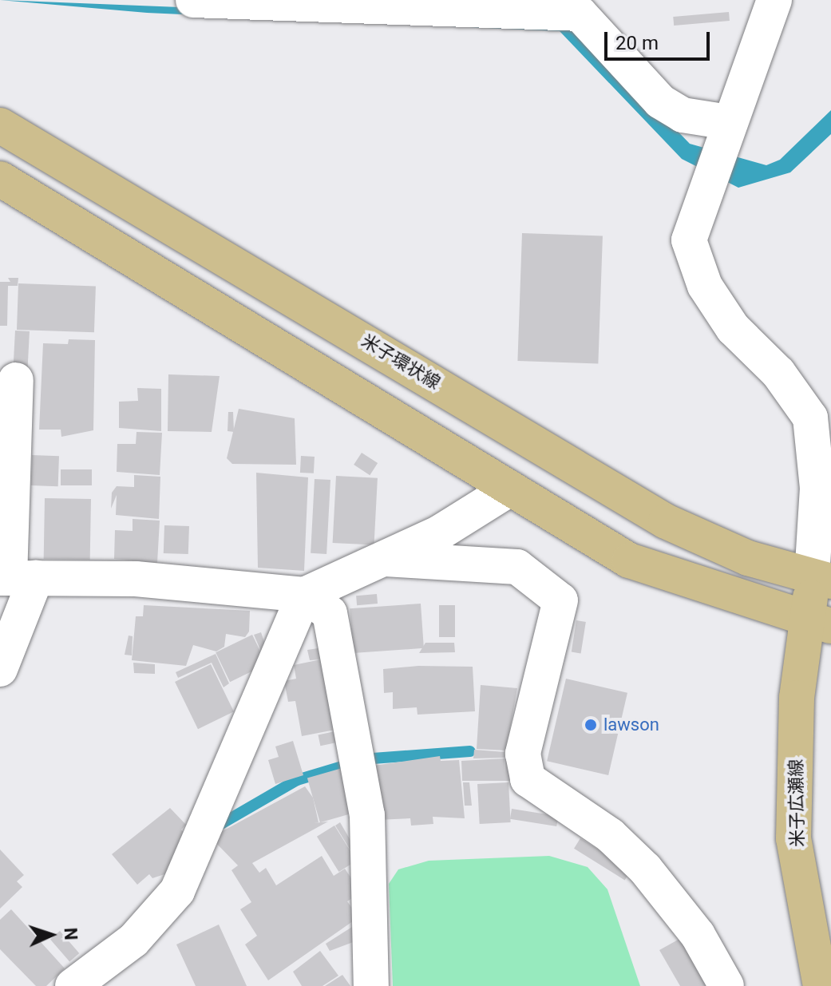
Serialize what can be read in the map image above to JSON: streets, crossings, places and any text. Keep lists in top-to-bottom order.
{
  "streets": {
    "main road": ["米子環状線", "米子広瀬線"]
  },
  "crossings": [
    ["米子環状線", "米子広瀬線"]
  ],
  "places": ["lawson"],
  "scale_bar": "20 m",
  "north": "right"
}
